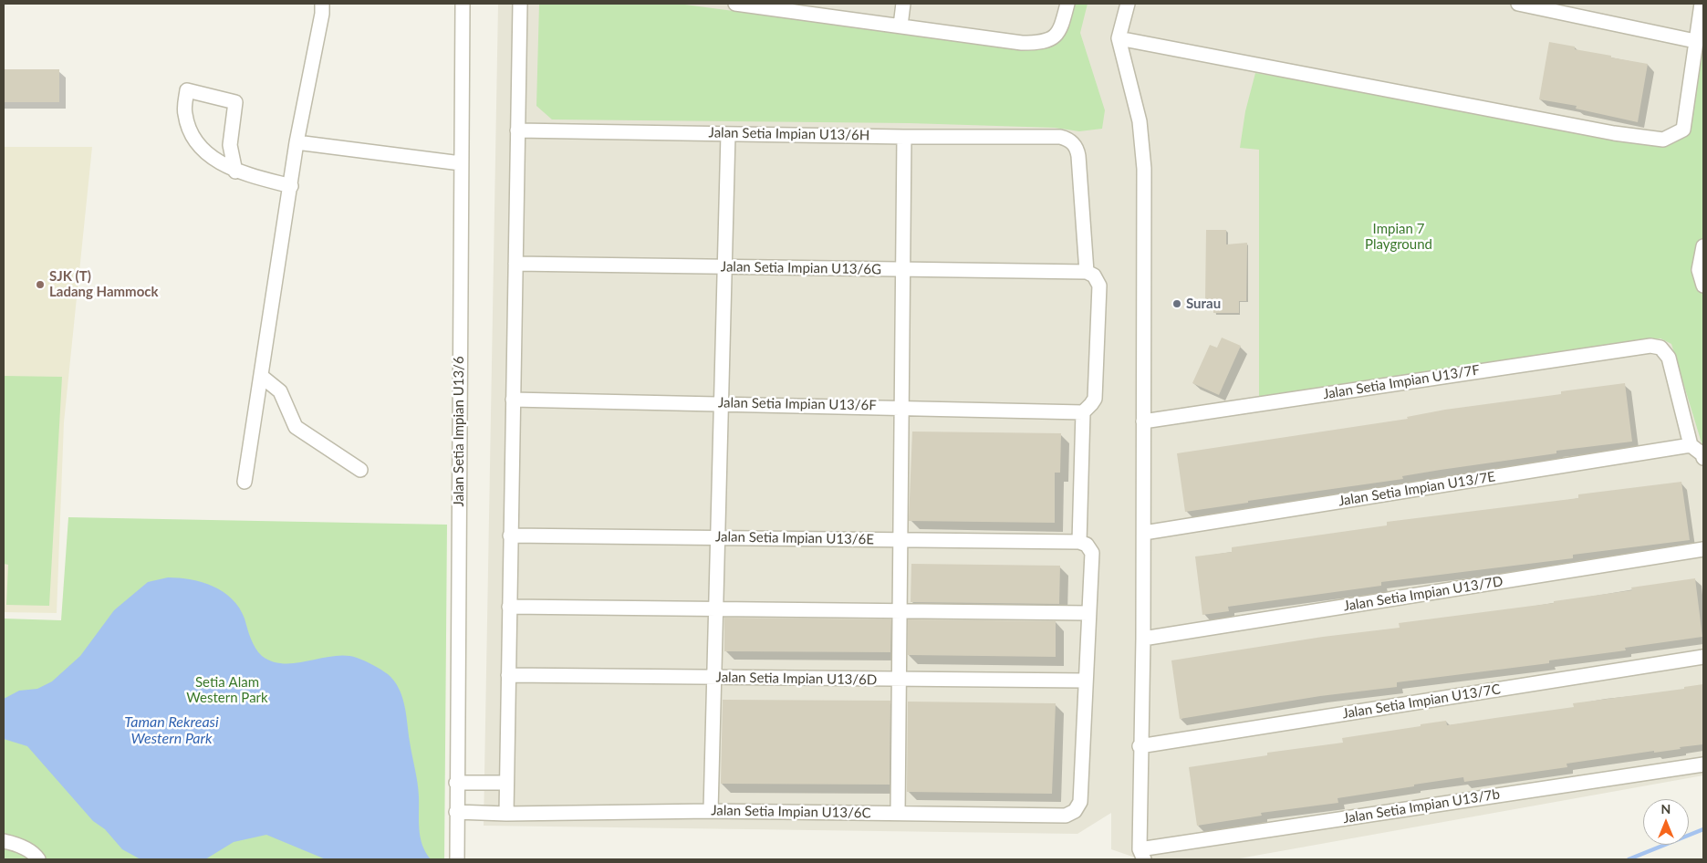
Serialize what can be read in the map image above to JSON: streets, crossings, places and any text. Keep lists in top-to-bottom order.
{
  "streets": {
    "street": [
      "Jalan Setia Impian U13/6H",
      "Jalan Setia Impian U13/6G",
      "Jalan Setia Impian U13/7F",
      "Jalan Setia Impian U13/6F",
      "Jalan Setia Impian U13/6",
      "Jalan Setia Impian U13/7E",
      "Jalan Setia Impian U13/6E",
      "Jalan Setia Impian U13/7D",
      "Jalan Setia Impian U13/6D",
      "Jalan Setia Impian U13/7C",
      "Jalan Setia Impian U13/7b",
      "Jalan Setia Impian U13/6C"
    ]
  },
  "crossings": [
    ["Jalan Setia Impian U13/6H", "Jalan Setia Impian U13/6G"],
    ["Jalan Setia Impian U13/7F", "Jalan Setia Impian U13/7E"],
    ["Jalan Setia Impian U13/6", "Jalan Setia Impian U13/6C"],
    ["Jalan Setia Impian U13/6D", "Jalan Setia Impian U13/6C"]
  ],
  "water": ["Taman Rekreasi Western Park"],
  "parks": ["Impian 7 Playground", "Setia Alam Western Park"],
  "places": ["SJK (T) Ladang Hammock", "Surau"],
  "north": "top"
}
